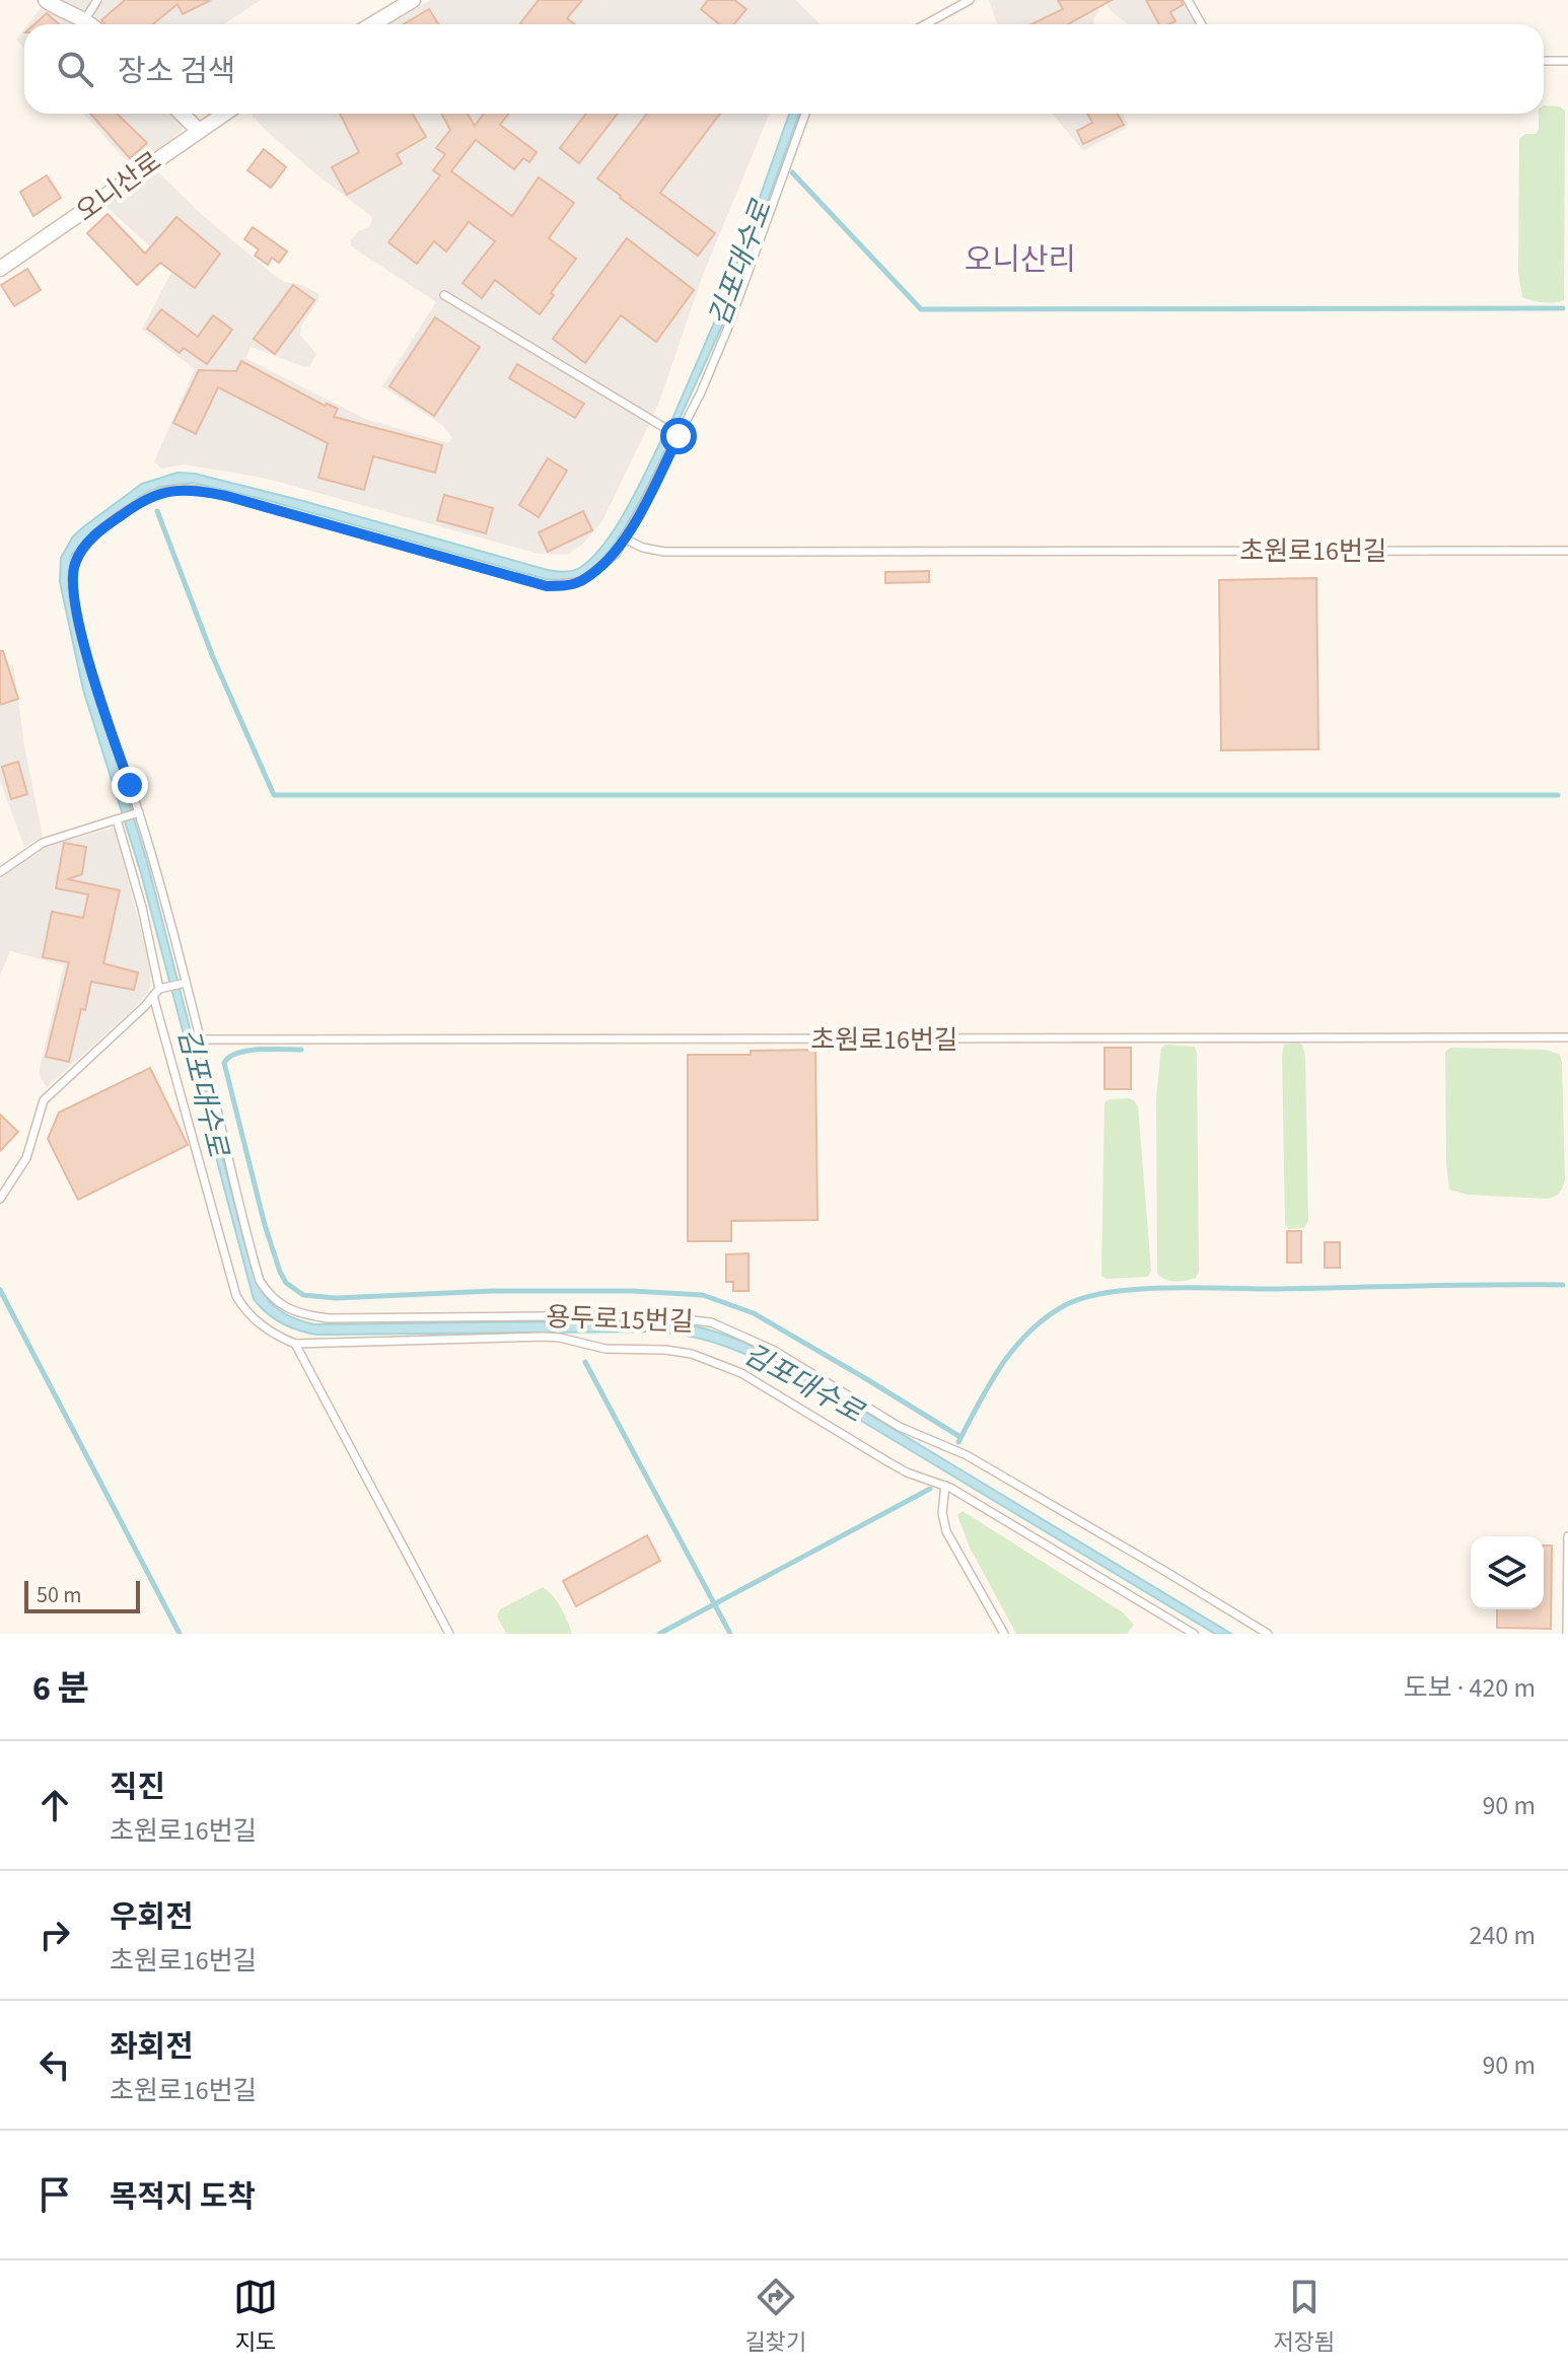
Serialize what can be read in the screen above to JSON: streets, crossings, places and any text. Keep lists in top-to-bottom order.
{
  "streets": {
    "street": ["오니산로"],
    "lane": ["초원로16번길", "용두로15번길"]
  },
  "crossings": [
    ["초원로16번길", "용두로15번길"]
  ],
  "districts": ["오니산리"],
  "water": ["김포대수로"],
  "scale_bar": "50 m",
  "page": {
    "search": "장소 검색",
    "scale": "50 m",
    "heading": ["6 분", "도보 · 420 m"],
    "list": [
      ["직진", "초원로16번길", "90 m"],
      ["우회전", "초원로16번길", "240 m"],
      ["좌회전", "초원로16번길", "90 m"],
      "목적지 도착"
    ],
    "nav": ["지도", "길찾기", "저장됨"]
  }
}
